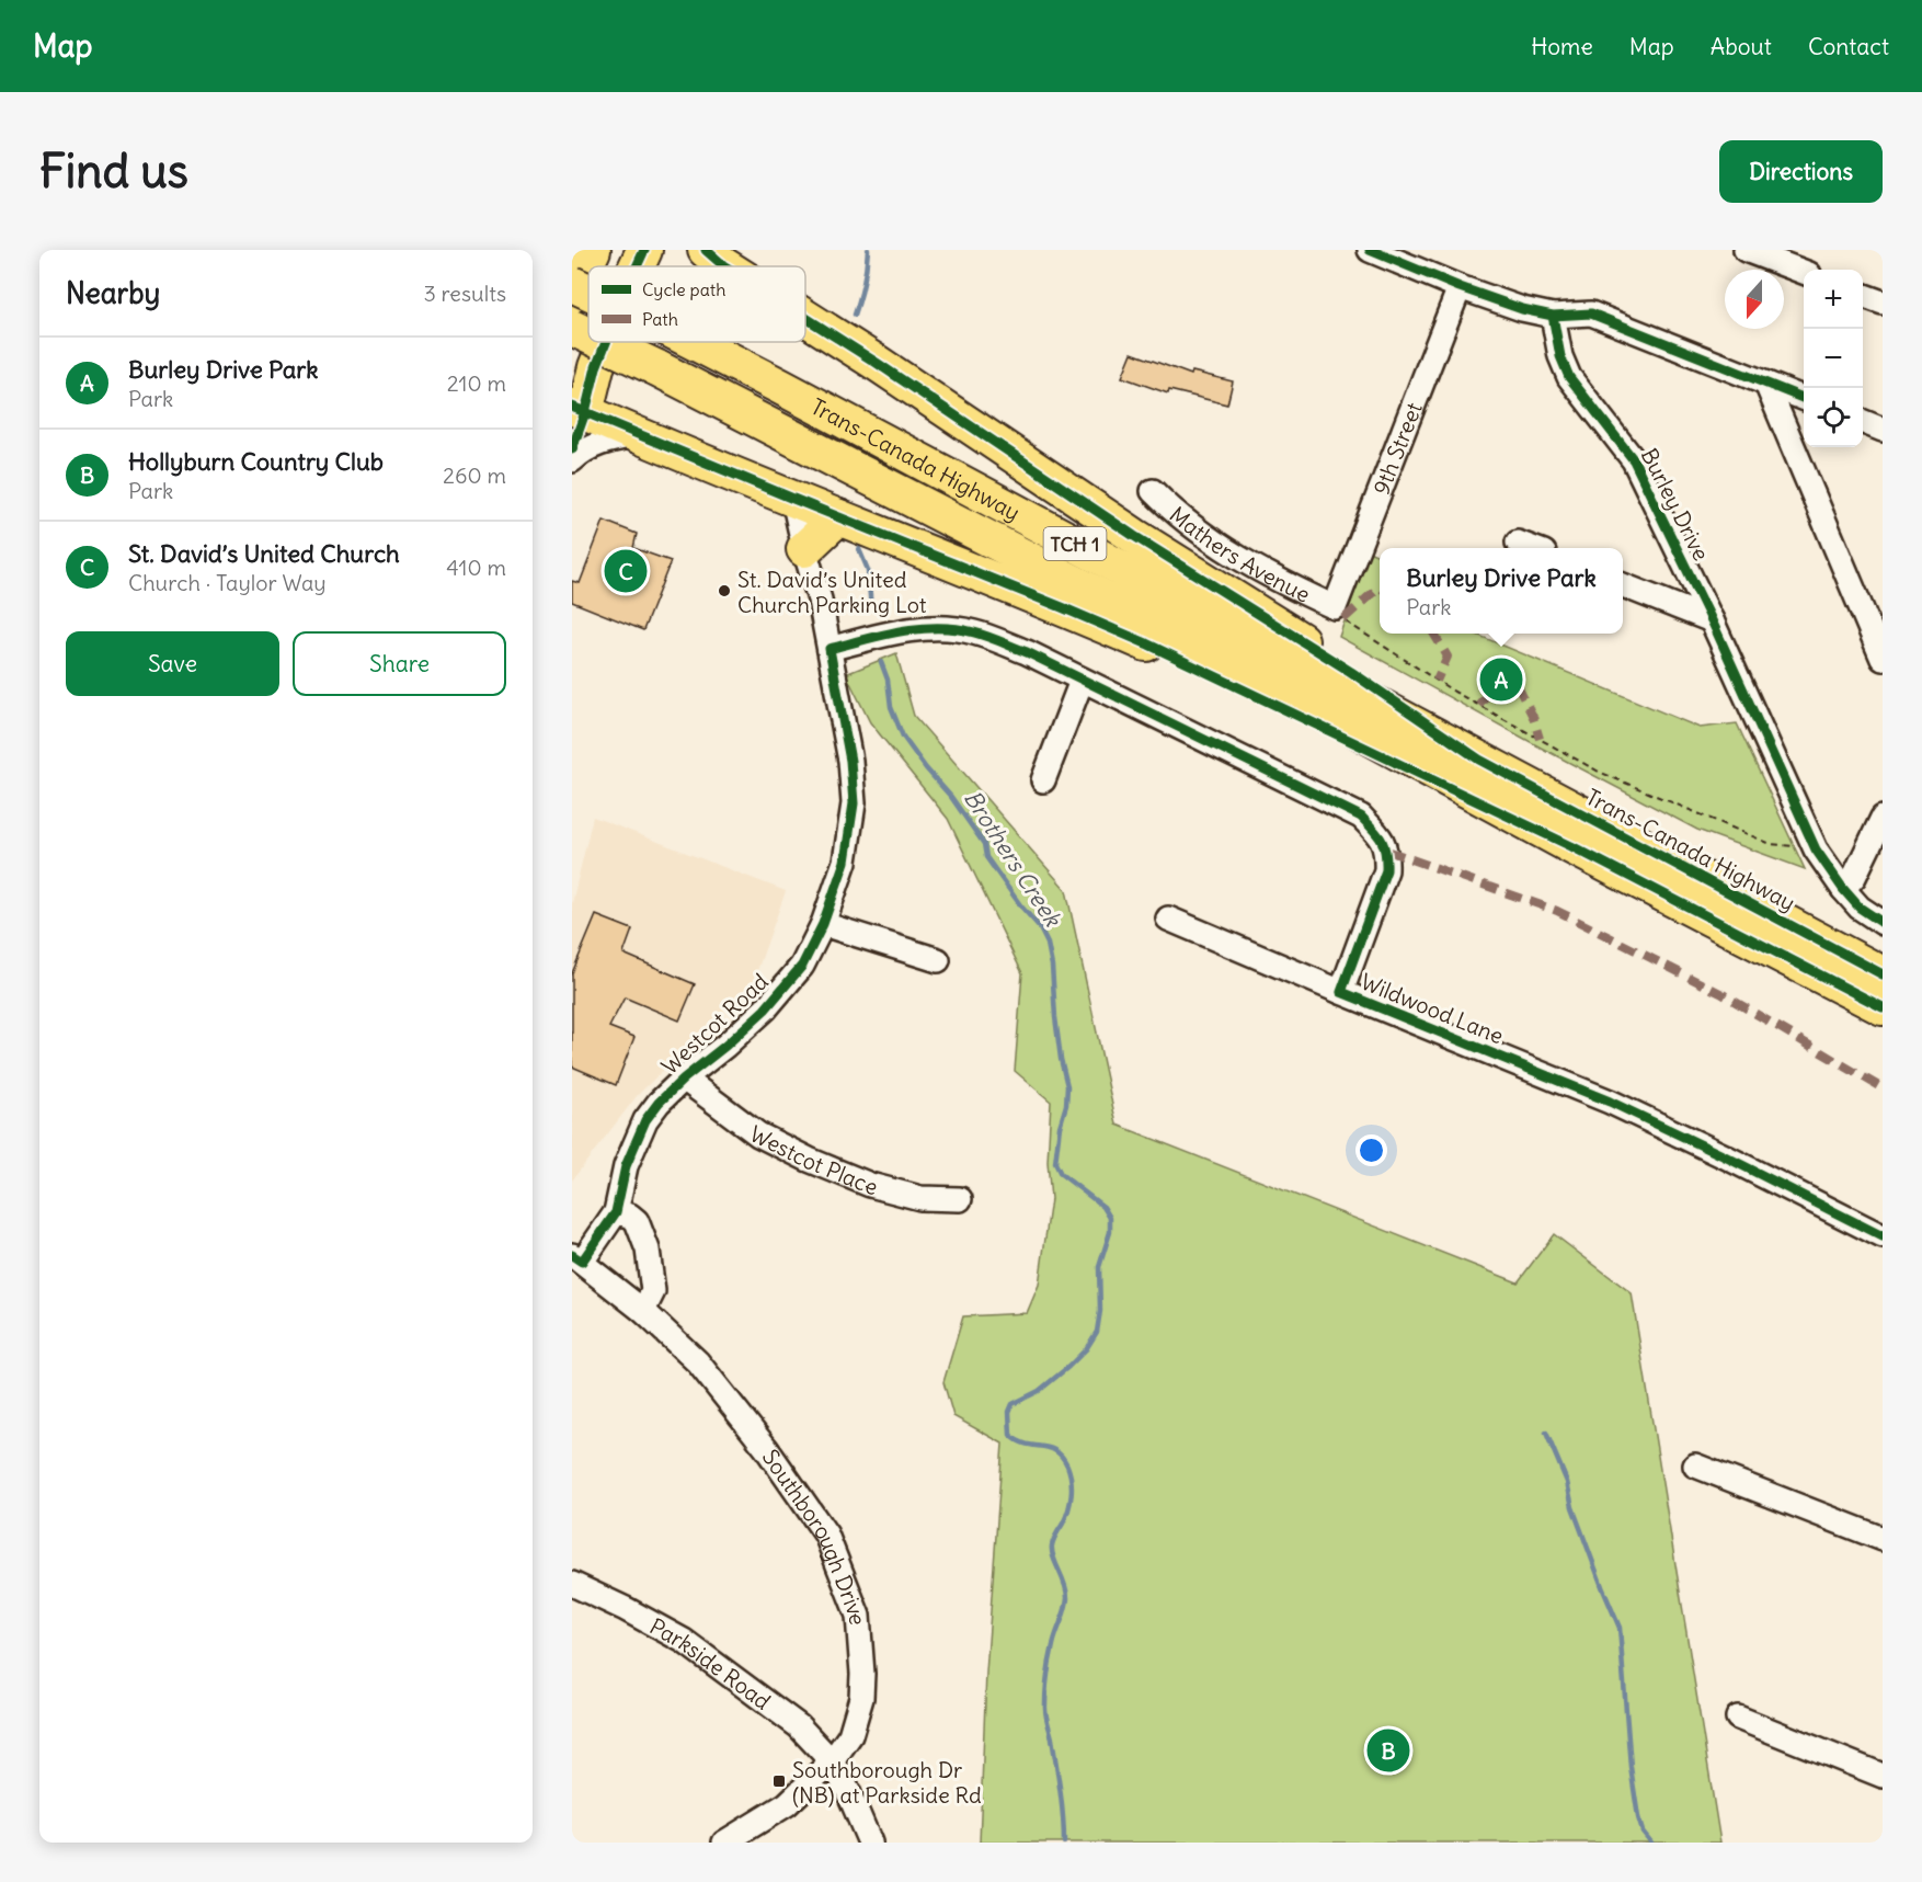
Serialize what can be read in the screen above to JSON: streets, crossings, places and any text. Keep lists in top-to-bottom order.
{
  "streets": {
    "highway": ["Trans-Canada Highway", "TCH 1"],
    "street": [
      "9th Street",
      "Burley Drive",
      "Mathers Avenue",
      "Wildwood Lane",
      "Westcot Road",
      "Westcot Place",
      "Southborough Drive",
      "Parkside Road"
    ]
  },
  "crossings": [
    ["9th Street", "Mathers Avenue"],
    ["Wildwood Lane", "Westcot Road"],
    ["Westcot Road", "Westcot Place"],
    ["Westcot Road", "Southborough Drive"],
    ["Southborough Drive", "Parkside Road"]
  ],
  "water": ["Brothers Creek"],
  "places": {
    "other": ["St. David’s United Church Parking Lot"],
    "transit": ["Southborough Dr (NB) at Parkside Rd"]
  },
  "legend": ["Cycle path", "Path"],
  "north": "bottom",
  "page": {
    "header": "Map",
    "nav": [
      "Home",
      "Map",
      "About",
      "Contact"
    ],
    "buttons": [
      "Directions",
      ["Save", "Share"]
    ],
    "title": "Find us",
    "heading": ["Nearby", "3 results"],
    "map_buttons": ["+", "−"],
    "list": [
      {
        "mark": "A",
        "name": "Burley Drive Park",
        "note": "Park",
        "value": "210 m"
      },
      {
        "mark": "B",
        "name": "Hollyburn Country Club",
        "note": "Park",
        "value": "260 m"
      },
      {
        "mark": "C",
        "name": "St. David’s United Church",
        "note": "Church · Taylor Way",
        "value": "410 m"
      }
    ],
    "pins": ["C", "A", "B"],
    "popup": ["Burley Drive Park", "Park"]
  }
}
